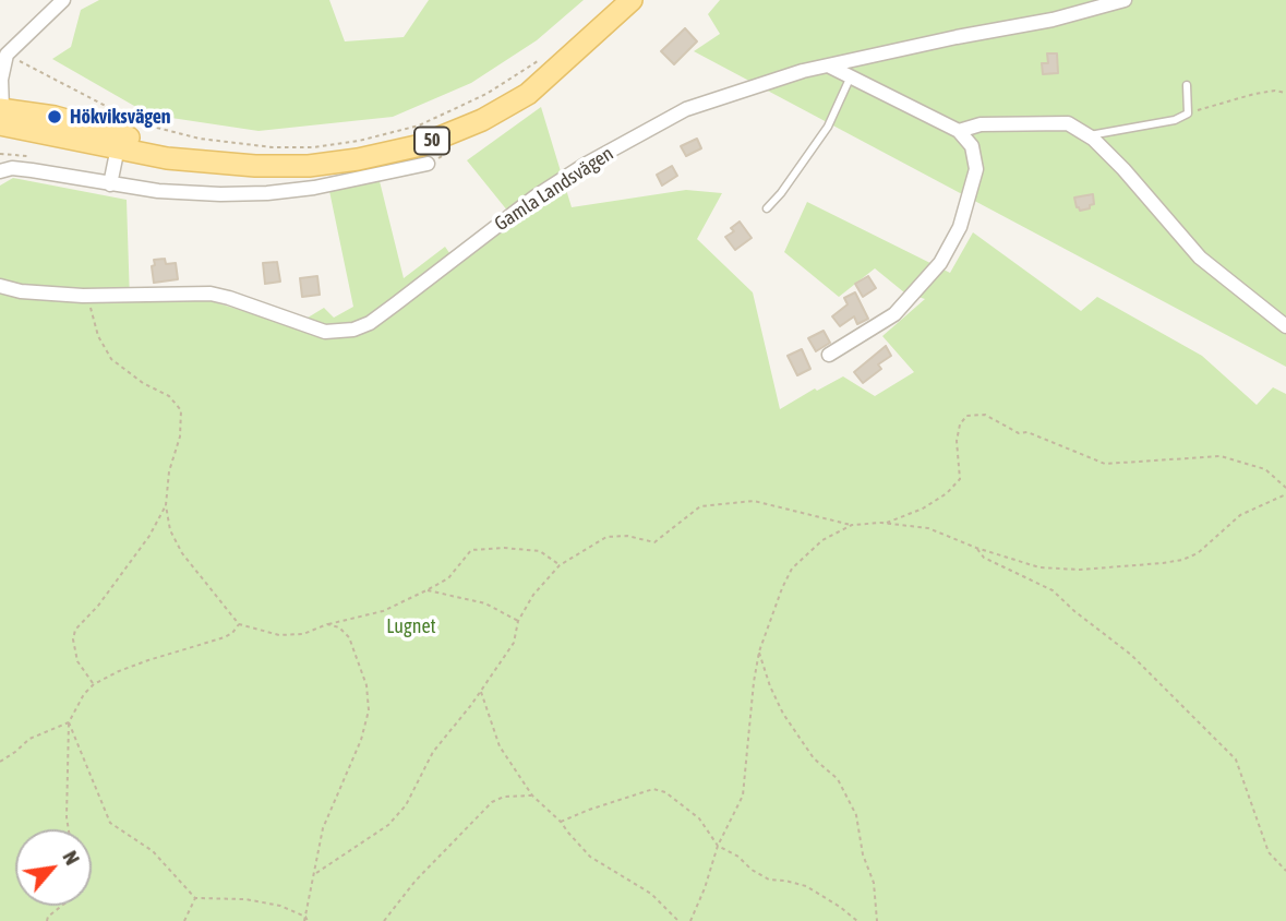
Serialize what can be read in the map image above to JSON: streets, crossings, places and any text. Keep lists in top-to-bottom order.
{
  "streets": {
    "main road": ["50"],
    "street": ["Gamla Landsvägen"]
  },
  "parks": ["Lugnet"],
  "places": ["Hökviksvägen"],
  "north": "top right"
}
